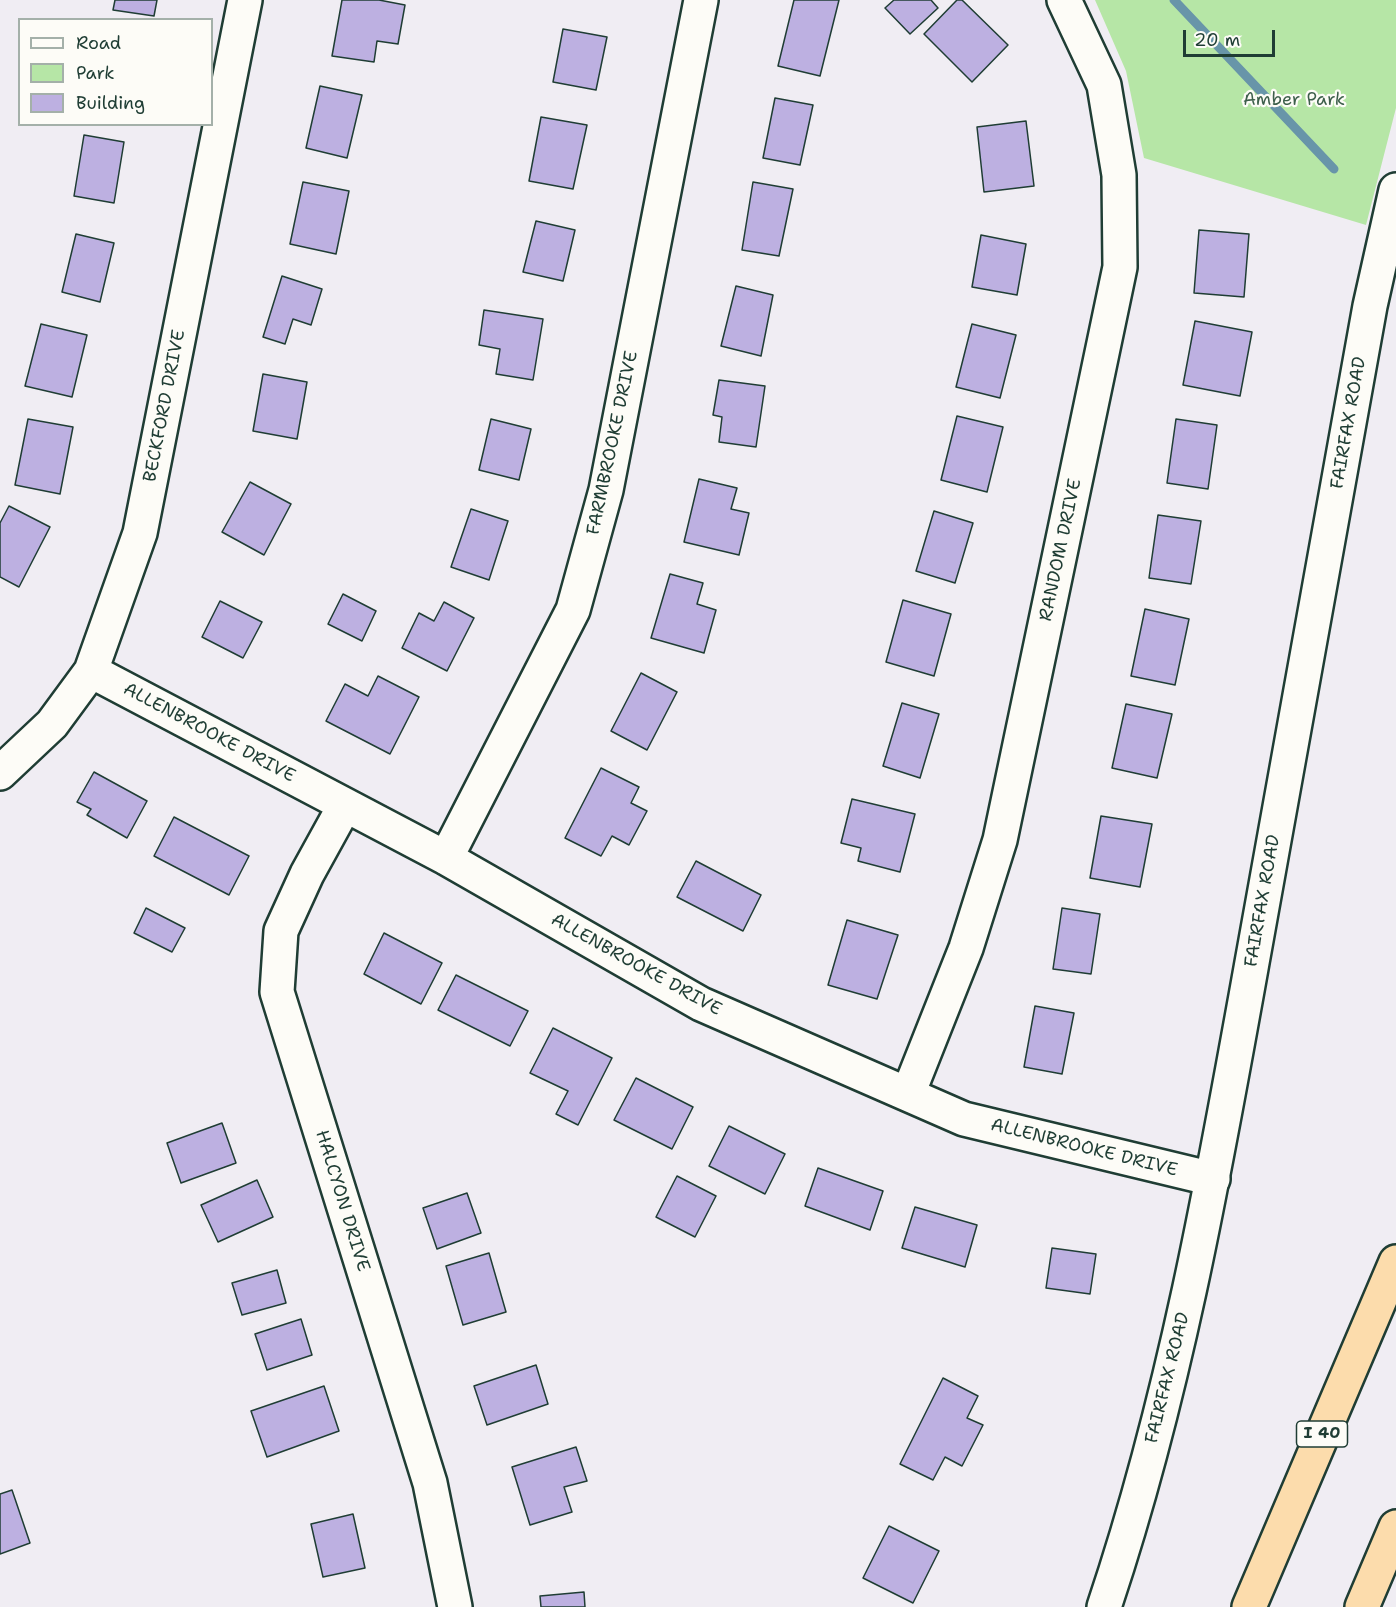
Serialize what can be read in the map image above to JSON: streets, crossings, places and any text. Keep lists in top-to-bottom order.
{
  "streets": {
    "highway": ["I 40"],
    "street": [
      "BECKFORD DRIVE",
      "FAIRFAX ROAD",
      "FARMBROOKE DRIVE",
      "RANDOM DRIVE",
      "ALLENBROOKE DRIVE",
      "HALCYON DRIVE"
    ]
  },
  "crossings": [
    ["BECKFORD DRIVE", "ALLENBROOKE DRIVE"],
    ["FAIRFAX ROAD", "ALLENBROOKE DRIVE"],
    ["FARMBROOKE DRIVE", "ALLENBROOKE DRIVE"],
    ["RANDOM DRIVE", "ALLENBROOKE DRIVE"],
    ["ALLENBROOKE DRIVE", "HALCYON DRIVE"]
  ],
  "parks": ["Amber Park"],
  "legend": ["Road", "Park", "Building"],
  "scale_bar": "20 m"
}
